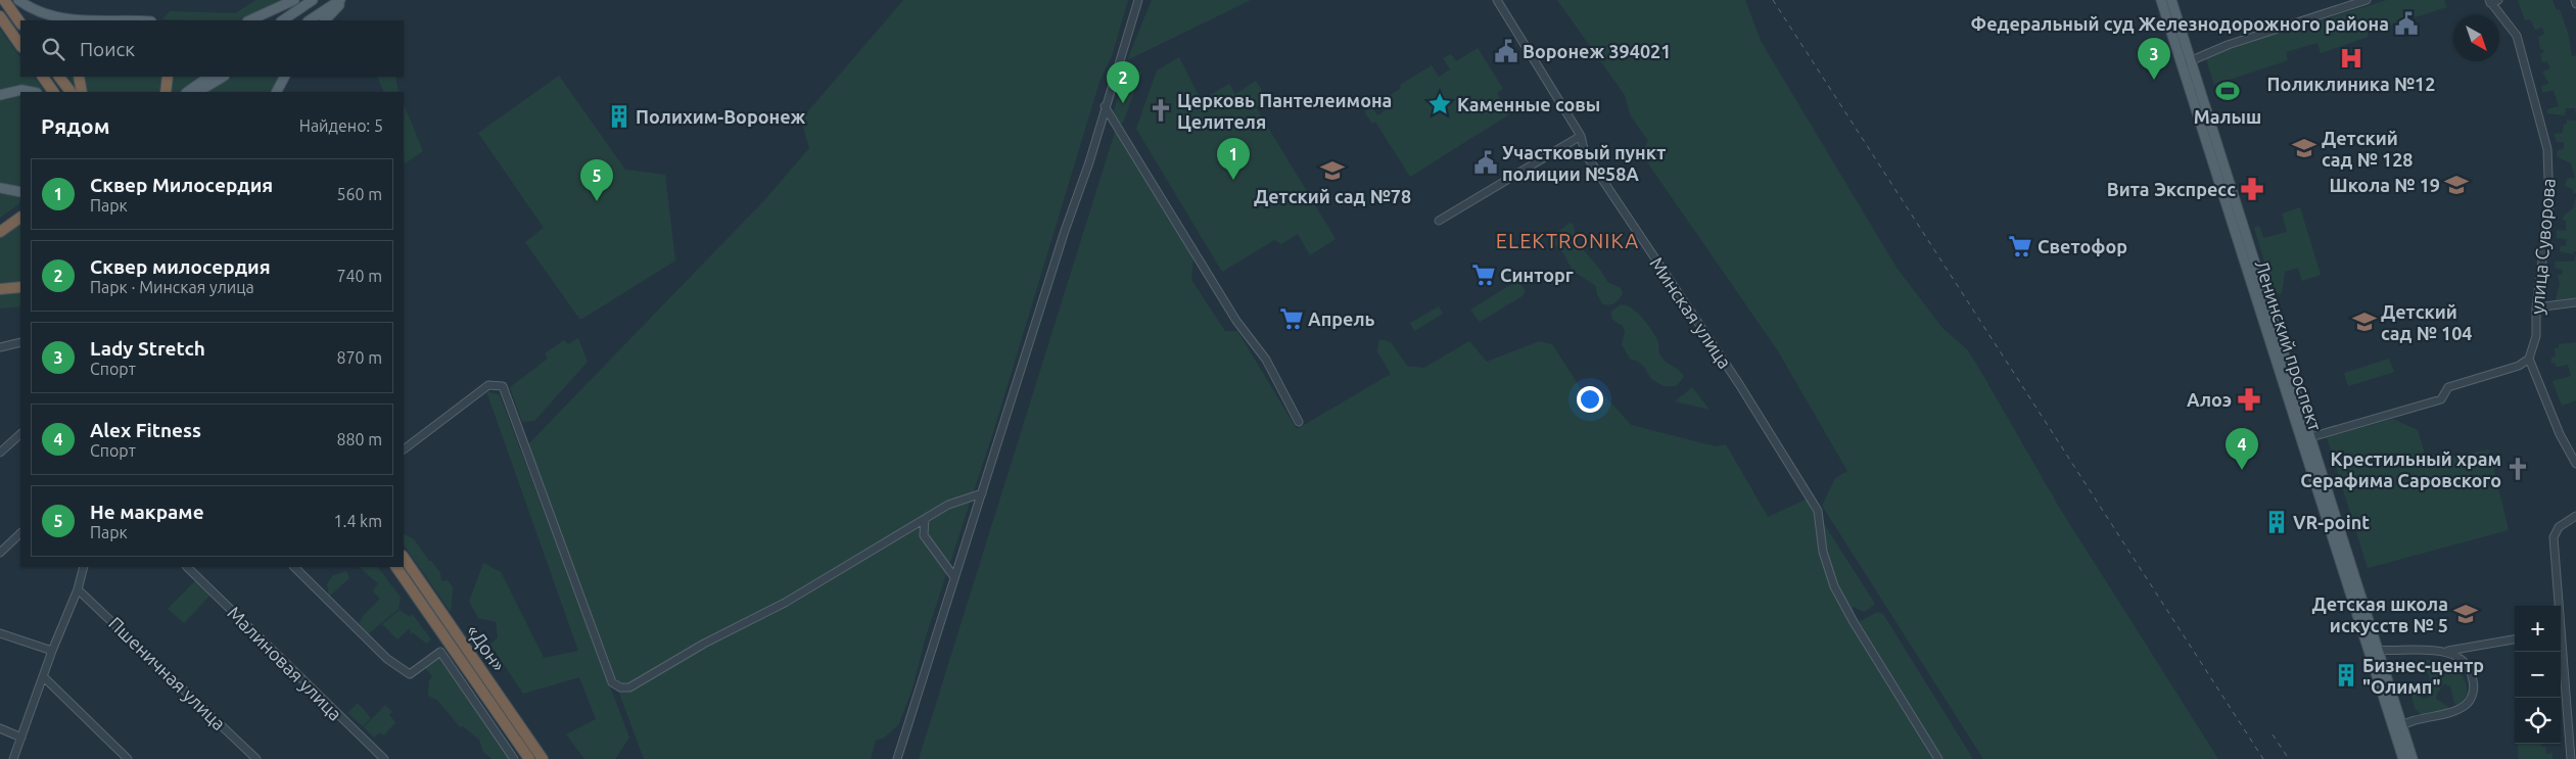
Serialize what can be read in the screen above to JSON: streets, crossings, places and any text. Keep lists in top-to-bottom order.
{
  "streets": {
    "highway": ["«Дон»"],
    "main road": ["Ленинский проспект"],
    "street": [
      "улица Суворова",
      "Минская улица",
      "Малиновая улица",
      "Пшеничная улица"
    ]
  },
  "districts": ["ELEKTRONIKA"],
  "places": {
    "public building": ["Федеральный суд Железнодорожного района", "Воронеж 394021", "Участковый пункт полиции №58А"],
    "hospital": ["Поликлиника №12"],
    "sports": ["Малыш"],
    "place": ["Каменные совы"],
    "church": ["Церковь Пантелеимона Целителя", "Крестильный храм Серафима Саровского"],
    "building": ["Полихим-Воронеж", "VR-point", "Бизнес-центр \"Олимп\""],
    "school or university": [
      "Детский сад № 128",
      "Детский сад №78",
      "Школа № 19",
      "Детский сад № 104",
      "Детская школа искусств № 5"
    ],
    "pharmacy": ["Вита Экспресс", "Алоэ"],
    "supermarket": ["Светофор", "Синторг", "Апрель"]
  },
  "north": "bottom right",
  "page": {
    "search": "Поиск",
    "pins": [
      "3",
      "2",
      "1",
      "5",
      "4"
    ],
    "heading": ["Рядом", "Найдено: 5"],
    "list": [
      {
        "mark": "1",
        "name": "Сквер Милосердия",
        "note": "Парк",
        "value": "560 m"
      },
      {
        "mark": "2",
        "name": "Сквер милосердия",
        "note": "Парк · Минская улица",
        "value": "740 m"
      },
      {
        "mark": "3",
        "name": "Lady Stretch",
        "note": "Спорт",
        "value": "870 m"
      },
      {
        "mark": "4",
        "name": "Alex Fitness",
        "note": "Спорт",
        "value": "880 m"
      },
      {
        "mark": "5",
        "name": "Не макраме",
        "note": "Парк",
        "value": "1.4 km"
      }
    ],
    "map_buttons": ["+", "−"]
  }
}
